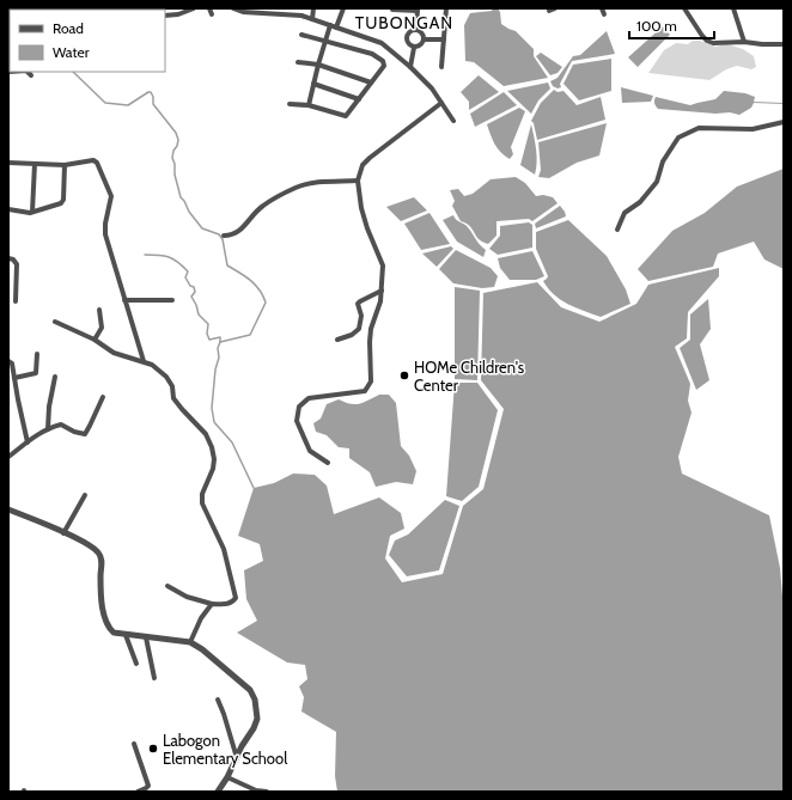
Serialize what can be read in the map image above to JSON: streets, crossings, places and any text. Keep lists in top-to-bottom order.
{
  "districts": ["TUBONGAN"],
  "places": ["HOMe Children's Center", "Labogon Elementary School"],
  "legend": ["Road", "Water"],
  "scale_bar": "100 m"
}
